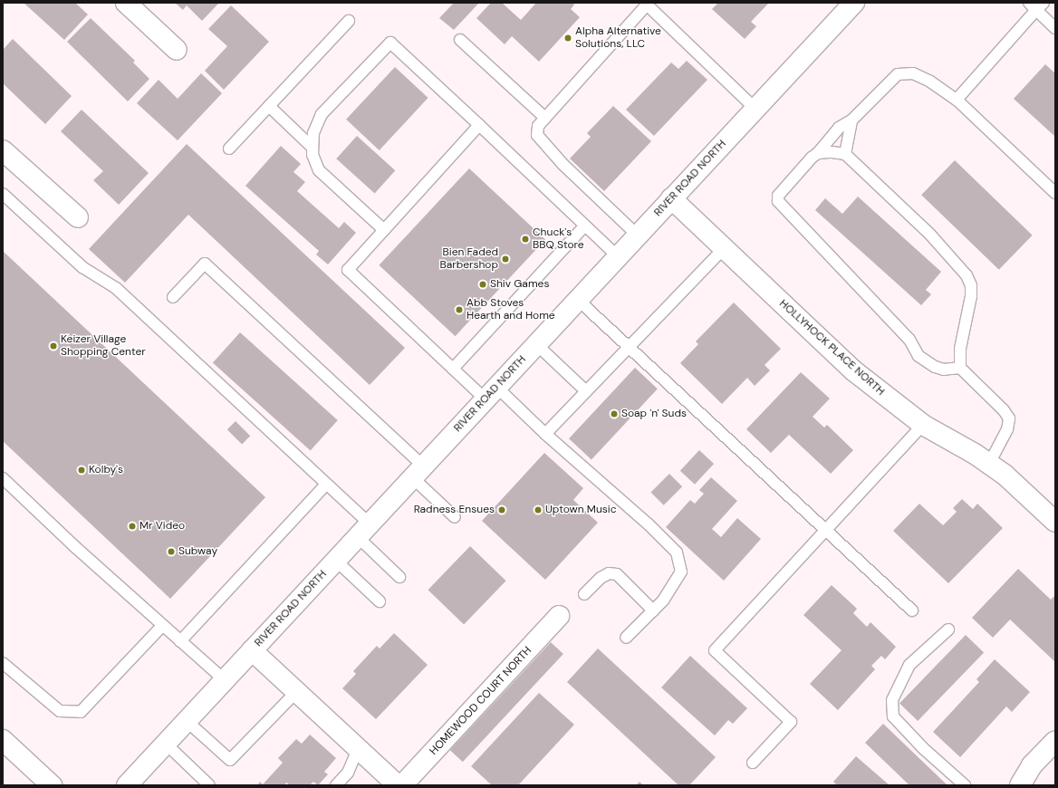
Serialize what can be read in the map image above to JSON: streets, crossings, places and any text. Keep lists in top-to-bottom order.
{
  "streets": {
    "street": ["RIVER ROAD NORTH", "HOLLYHOCK PLACE NORTH", "HOMEWOOD COURT NORTH"]
  },
  "crossings": [
    ["RIVER ROAD NORTH", "HOLLYHOCK PLACE NORTH"]
  ],
  "places": [
    "Alpha Alternative Solutions, LLC",
    "Chuck's BBQ Store",
    "Bien Faded Barbershop",
    "Shiv Games",
    "Abb Stoves Hearth and Home",
    "Keizer Village Shopping Center",
    "Soap 'n' Suds",
    "Kolby's",
    "Radness Ensues",
    "Uptown Music",
    "Mr Video",
    "Subway"
  ]
}
